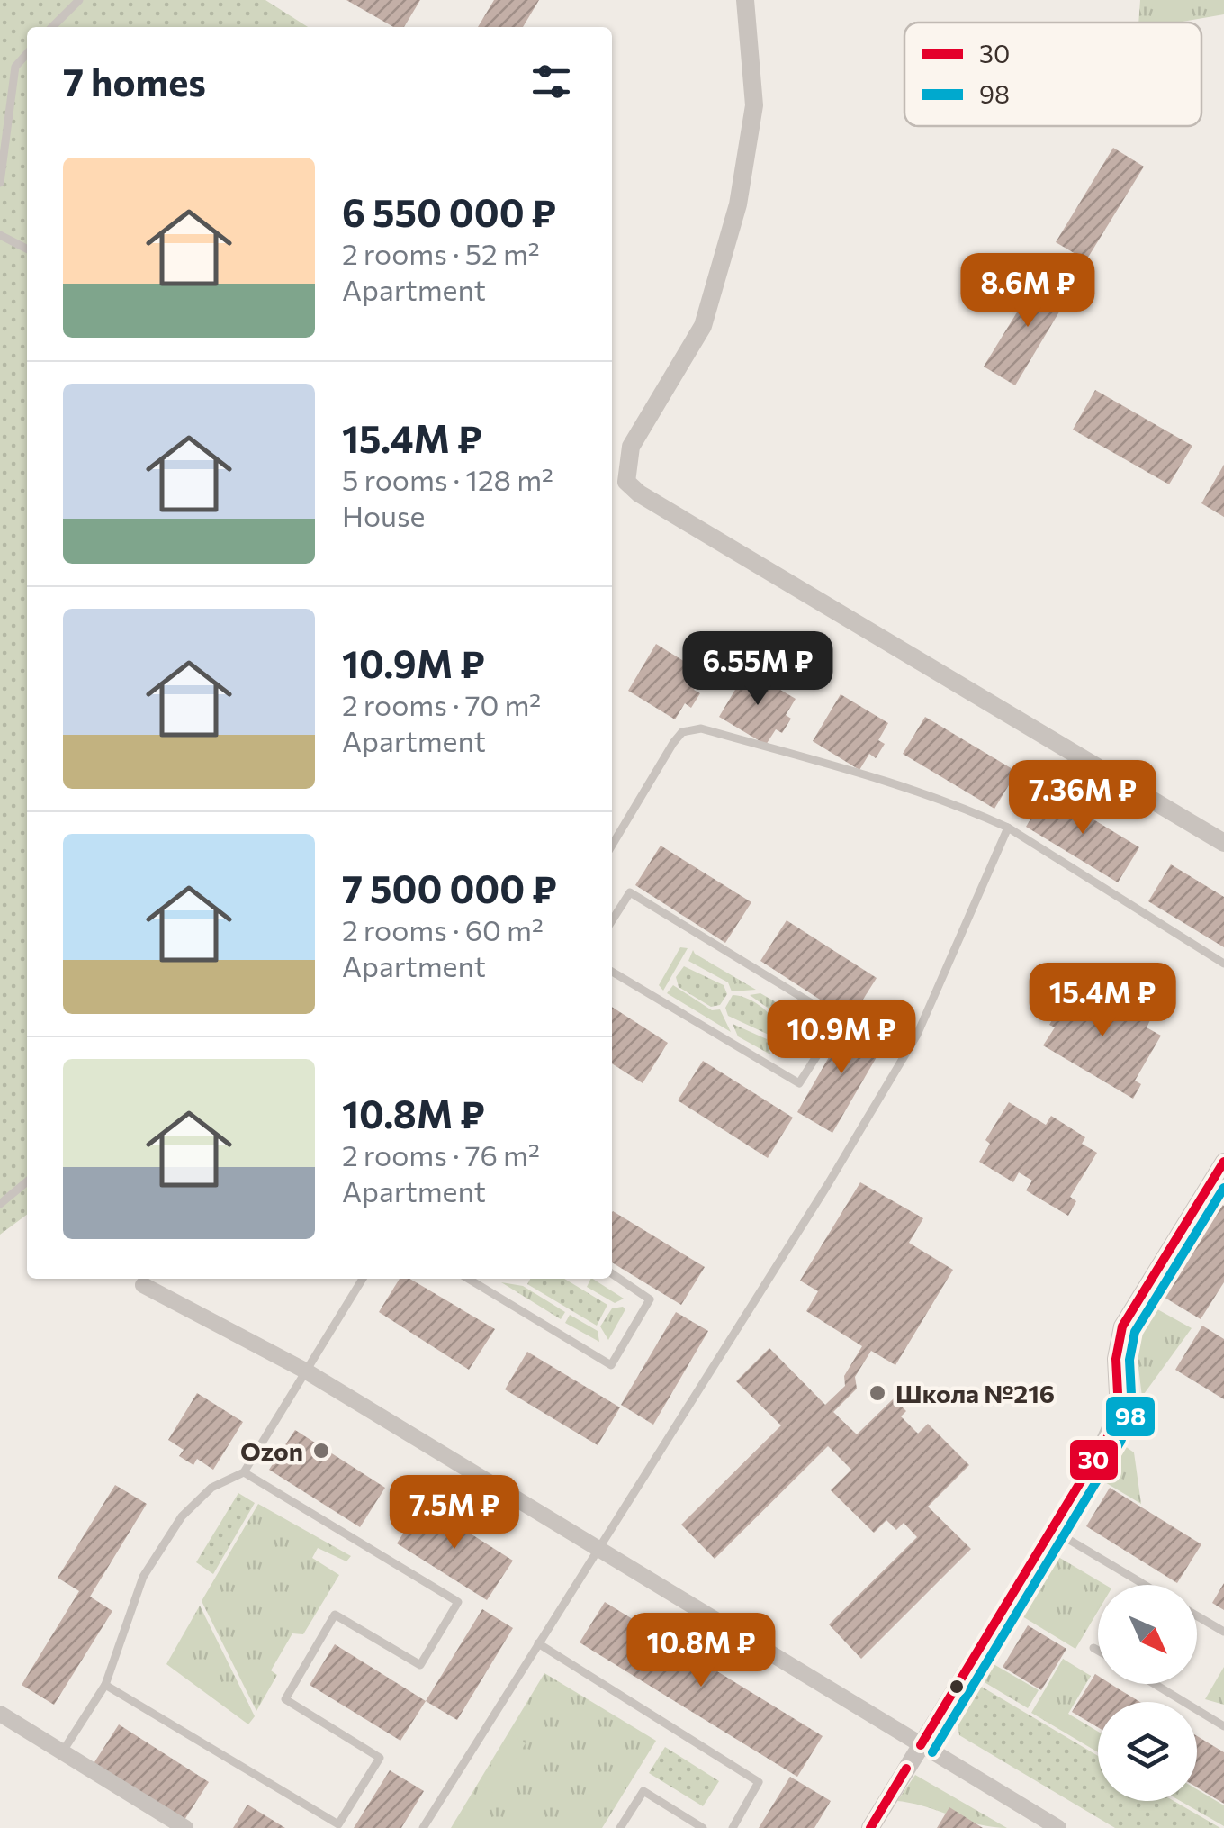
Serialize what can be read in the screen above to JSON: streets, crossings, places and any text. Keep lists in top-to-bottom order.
{
  "places": ["Школа №216", "Ozon"],
  "lines": ["transit line 30", "transit line 98"],
  "legend": ["30", "98"],
  "north": "bottom right",
  "page": {
    "heading": "7 homes",
    "list": [
      {
        "name": "6 550 000 ₽",
        "note": "2 rooms · 52 m² · Apartment"
      },
      {
        "name": "15.4M ₽",
        "note": "5 rooms · 128 m² · House"
      },
      {
        "name": "10.9M ₽",
        "note": "2 rooms · 70 m² · Apartment"
      },
      {
        "name": "7 500 000 ₽",
        "note": "2 rooms · 60 m² · Apartment"
      },
      {
        "name": "10.8M ₽",
        "note": "2 rooms · 76 m² · Apartment"
      }
    ],
    "price": [
      "8.6M ₽",
      "6.55M ₽",
      "7.36M ₽",
      "15.4M ₽",
      "10.9M ₽",
      "7.5M ₽",
      "10.8M ₽"
    ]
  }
}
